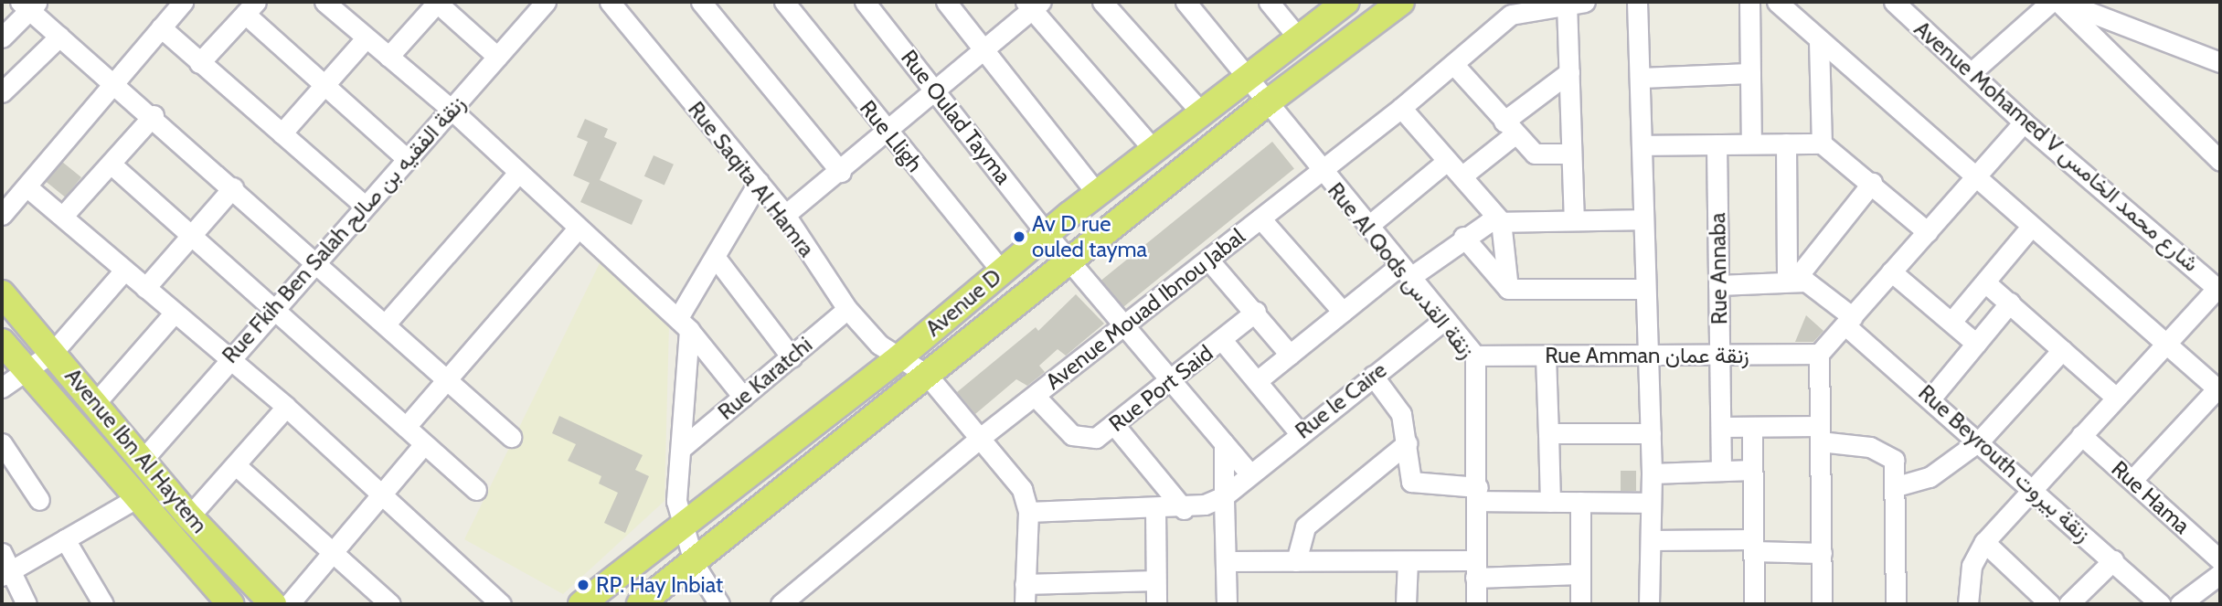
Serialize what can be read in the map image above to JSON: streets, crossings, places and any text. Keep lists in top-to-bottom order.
{
  "streets": {
    "main road": ["Avenue D", "Avenue Ibn Al Haytem"],
    "street": [
      "Rue Oulad Tayma",
      "Rue Lligh",
      "Avenue Mohamed V شارع محمد الخامس",
      "Rue Saqita Al Hamra",
      "Rue Fkih Ben Salah زنقة الفقيه بن صالح",
      "Rue Annaba",
      "Rue Al Qods زنقة القدس",
      "Avenue Mouad Ibnou Jabal",
      "Rue Amman زنقة عمان",
      "Rue Karatchi",
      "Rue Port Said",
      "Rue le Caire",
      "Rue Beyrouth زنقة بيروت",
      "Rue Hama"
    ]
  },
  "crossings": [
    ["Rue Oulad Tayma", "Avenue D"],
    ["Rue Oulad Tayma", "Avenue Mouad Ibnou Jabal"],
    ["Rue Oulad Tayma", "Rue Port Said"],
    ["Rue Oulad Tayma", "Rue le Caire"],
    ["Rue Lligh", "Avenue D"],
    ["Rue Saqita Al Hamra", "Avenue D"],
    ["Rue Saqita Al Hamra", "Avenue Mouad Ibnou Jabal"],
    ["Rue Saqita Al Hamra", "Rue Karatchi"],
    ["Rue Fkih Ben Salah زنقة الفقيه بن صالح", "Avenue Ibn Al Haytem"],
    ["Rue Annaba", "Rue Amman زنقة عمان"],
    ["Rue Al Qods زنقة القدس", "Avenue D"],
    ["Rue Al Qods زنقة القدس", "Avenue Mouad Ibnou Jabal"],
    ["Rue Al Qods زنقة القدس", "Rue Amman زنقة عمان"],
    ["Rue Al Qods زنقة القدس", "Rue le Caire"],
    ["Avenue Mouad Ibnou Jabal", "Rue Port Said"]
  ],
  "places": ["Av D rue ouled tayma", "RP. Hay Inbiat"]
}
